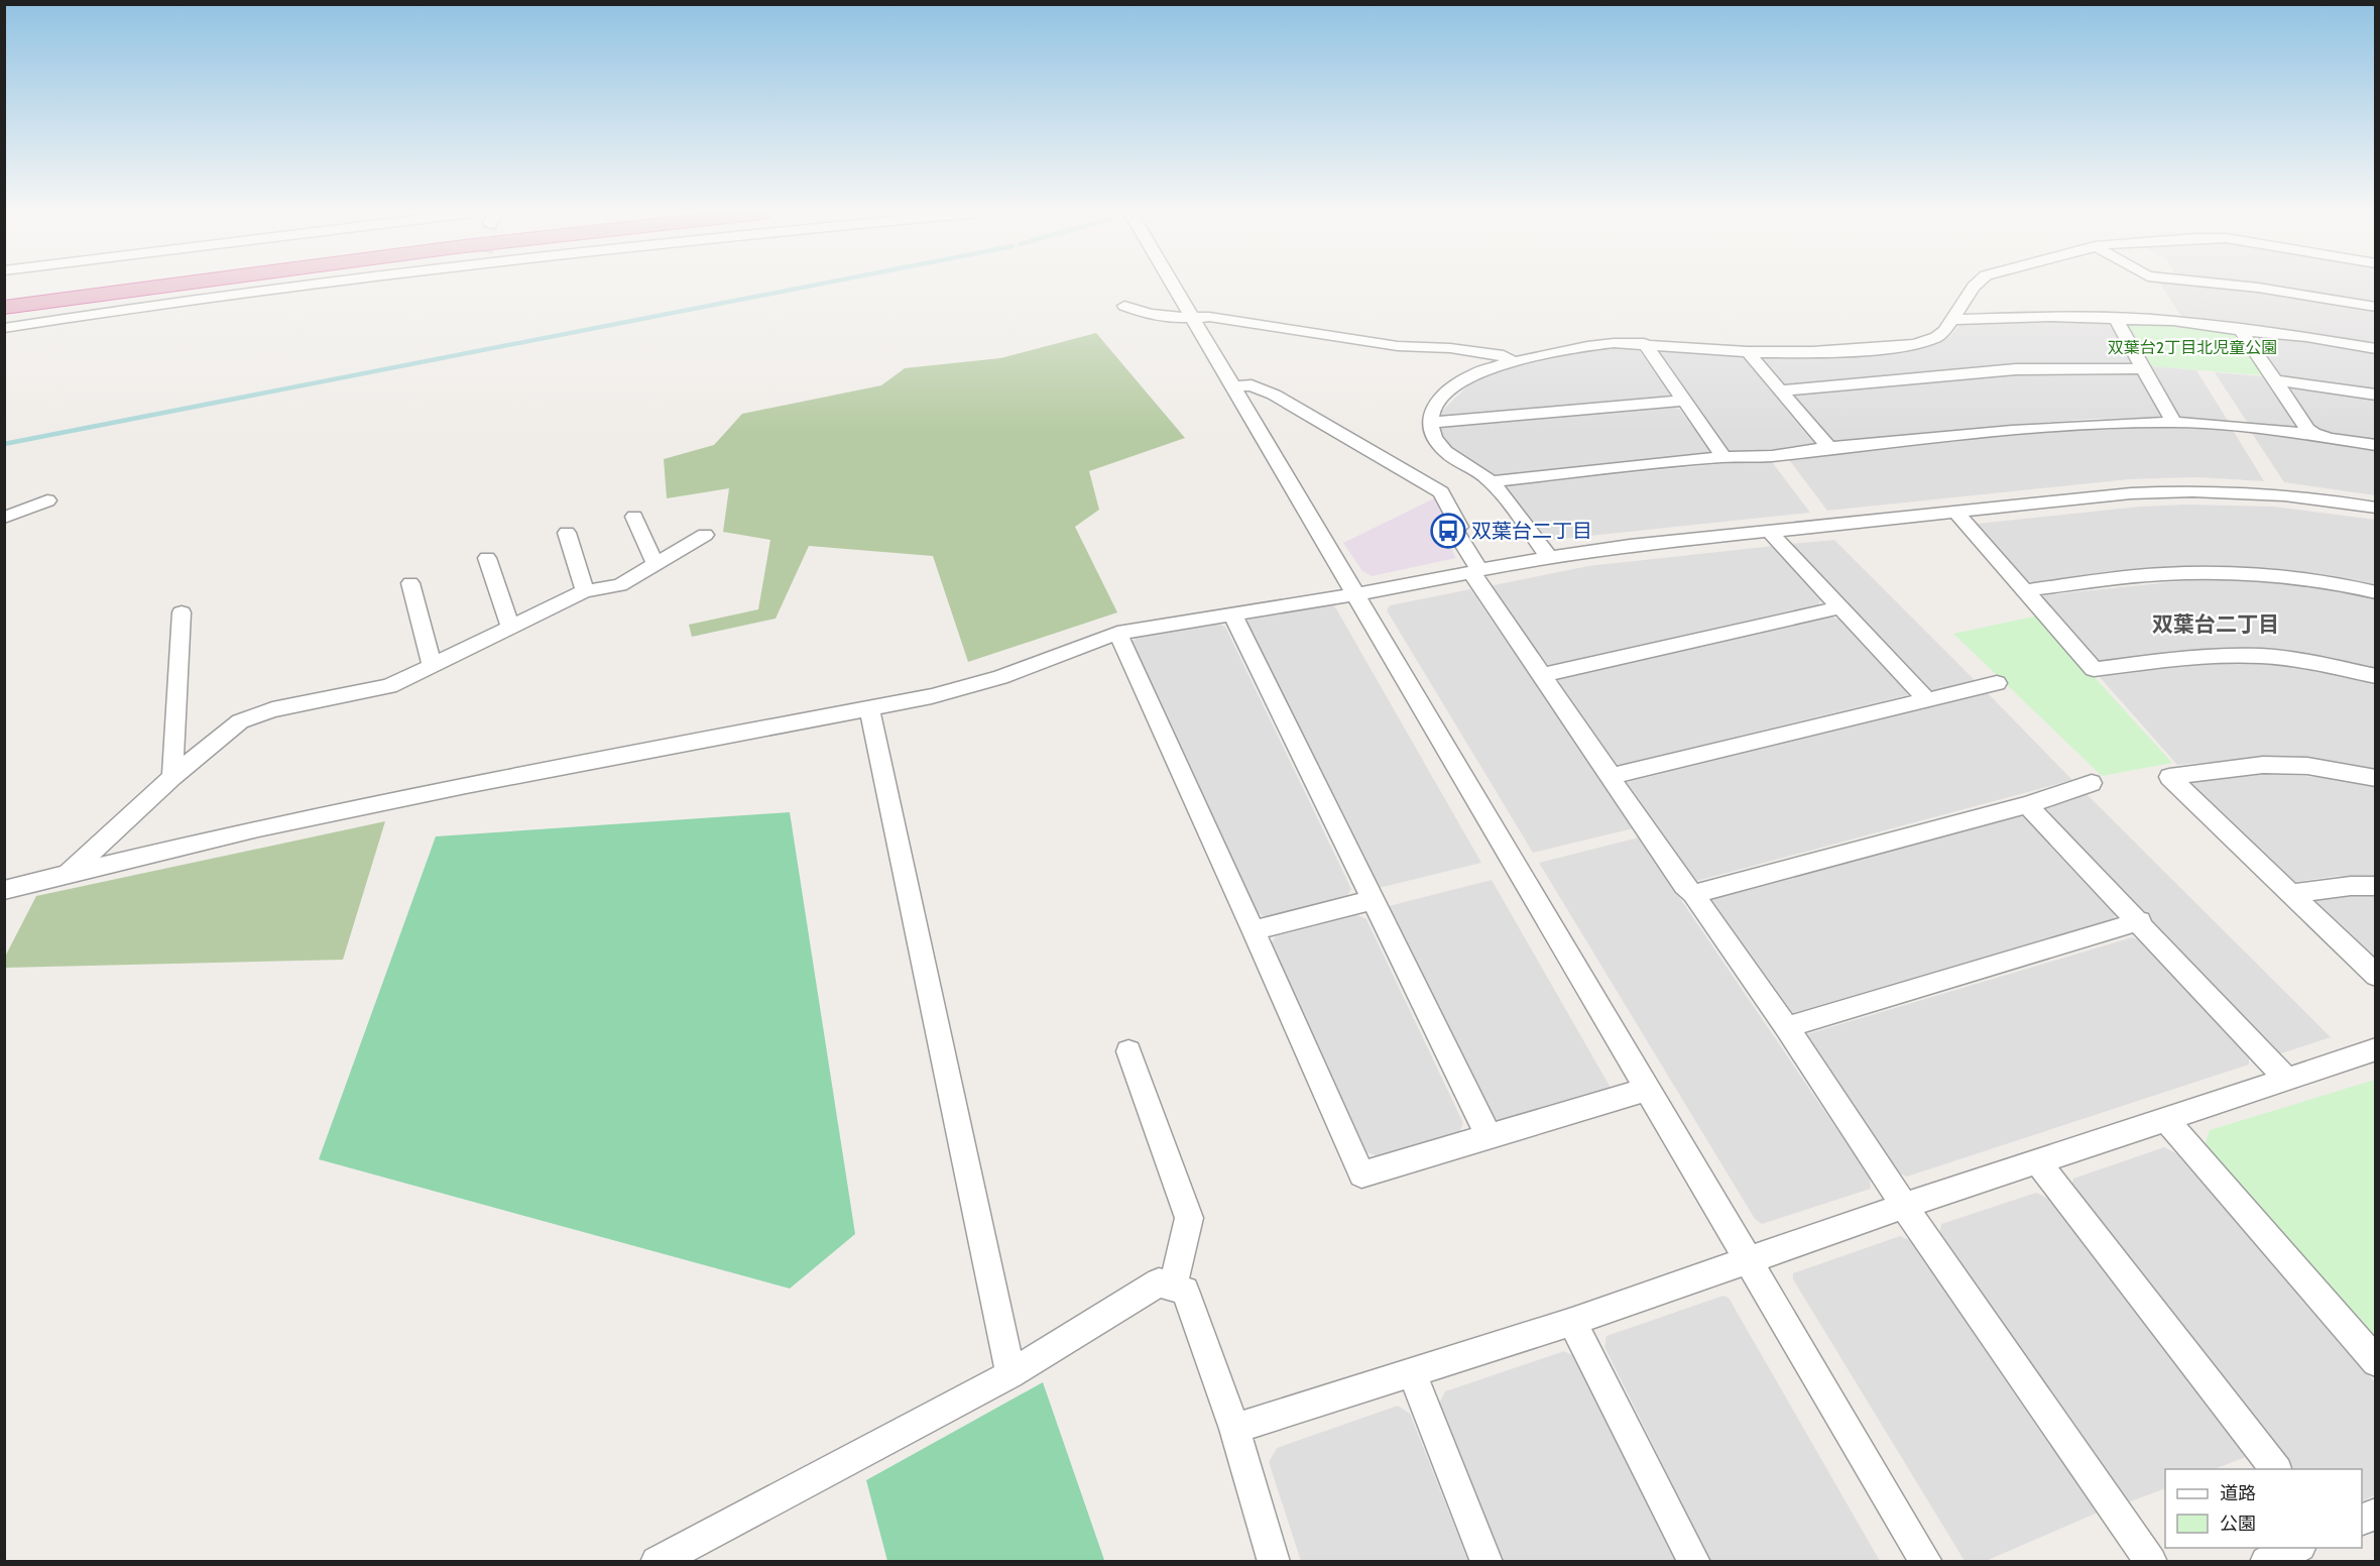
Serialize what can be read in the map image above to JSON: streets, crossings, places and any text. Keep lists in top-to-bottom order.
{
  "districts": ["双葉台二丁目"],
  "parks": ["双葉台2丁目北児童公園"],
  "places": {
    "bus stop": ["双葉台二丁目"]
  },
  "legend": ["道路", "公園"]
}
